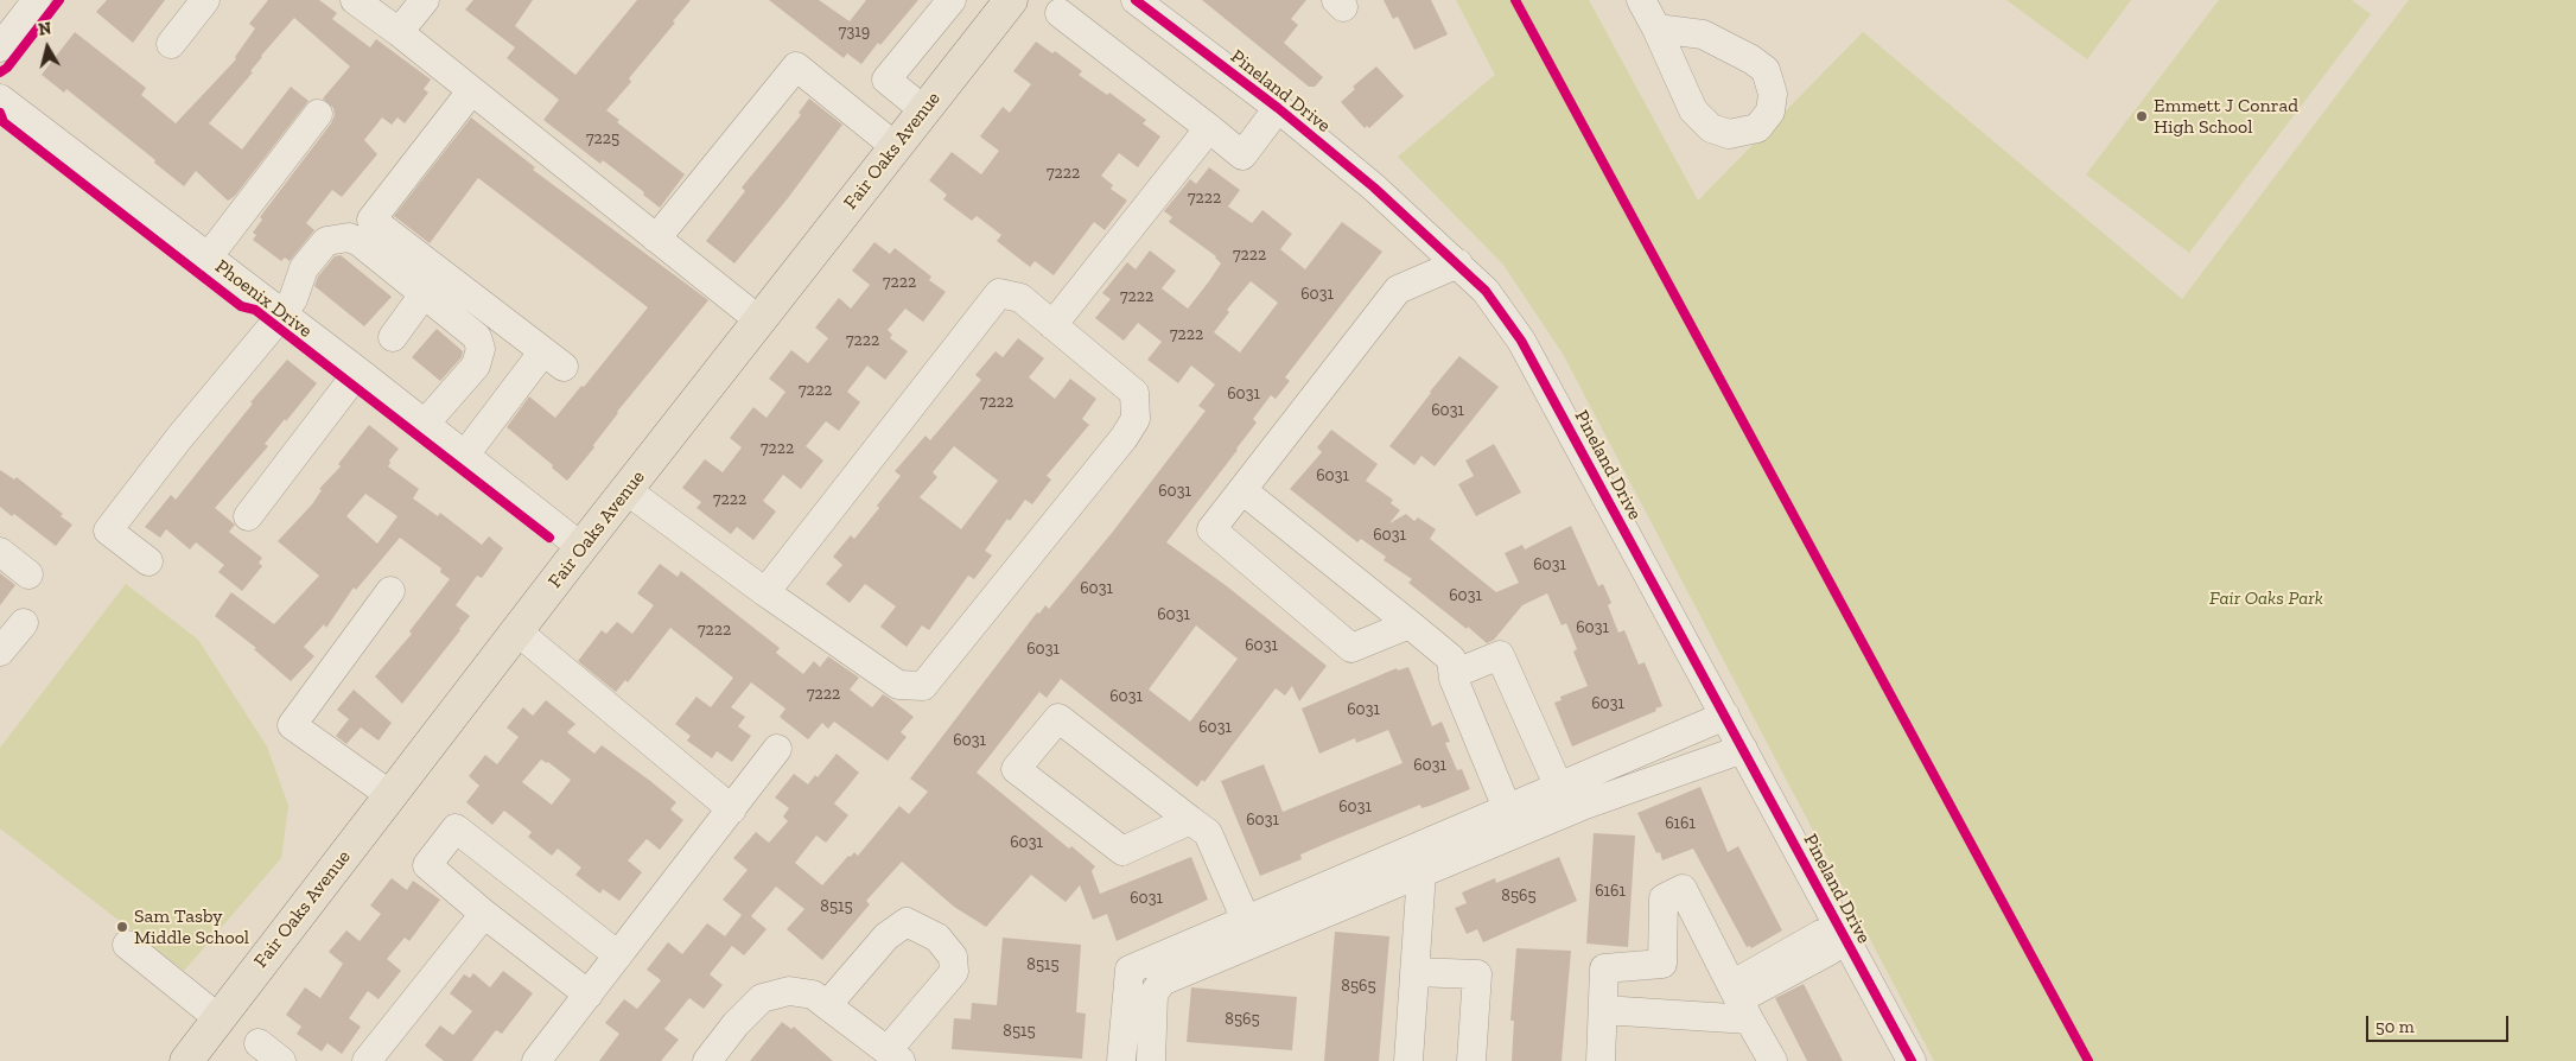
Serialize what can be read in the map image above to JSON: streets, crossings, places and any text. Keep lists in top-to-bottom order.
{
  "streets": {
    "main road": ["Fair Oaks Avenue"],
    "street": ["Pineland Drive", "Phoenix Drive"]
  },
  "crossings": [
    ["Fair Oaks Avenue", "Phoenix Drive"]
  ],
  "parks": ["Fair Oaks Park"],
  "places": ["Emmett J Conrad High School", "Sam Tasby Middle School"],
  "house_numbers": [
    "7319",
    "7225",
    "7222",
    "7222",
    "7222",
    "7222",
    "6031",
    "7222",
    "7222",
    "7222",
    "7222",
    "6031",
    "7222",
    "6031",
    "7222",
    "6031",
    "6031",
    "7222",
    "6031",
    "6031",
    "6031",
    "6031",
    "6031",
    "6031",
    "7222",
    "6031",
    "6031",
    "7222",
    "6031",
    "6031",
    "6031",
    "6031",
    "6031",
    "6031",
    "6031",
    "6031",
    "6161",
    "6031",
    "6161",
    "8565",
    "6031",
    "8515",
    "8515",
    "8565",
    "8565",
    "8515"
  ],
  "scale_bar": "50 m",
  "north": "top"
}
